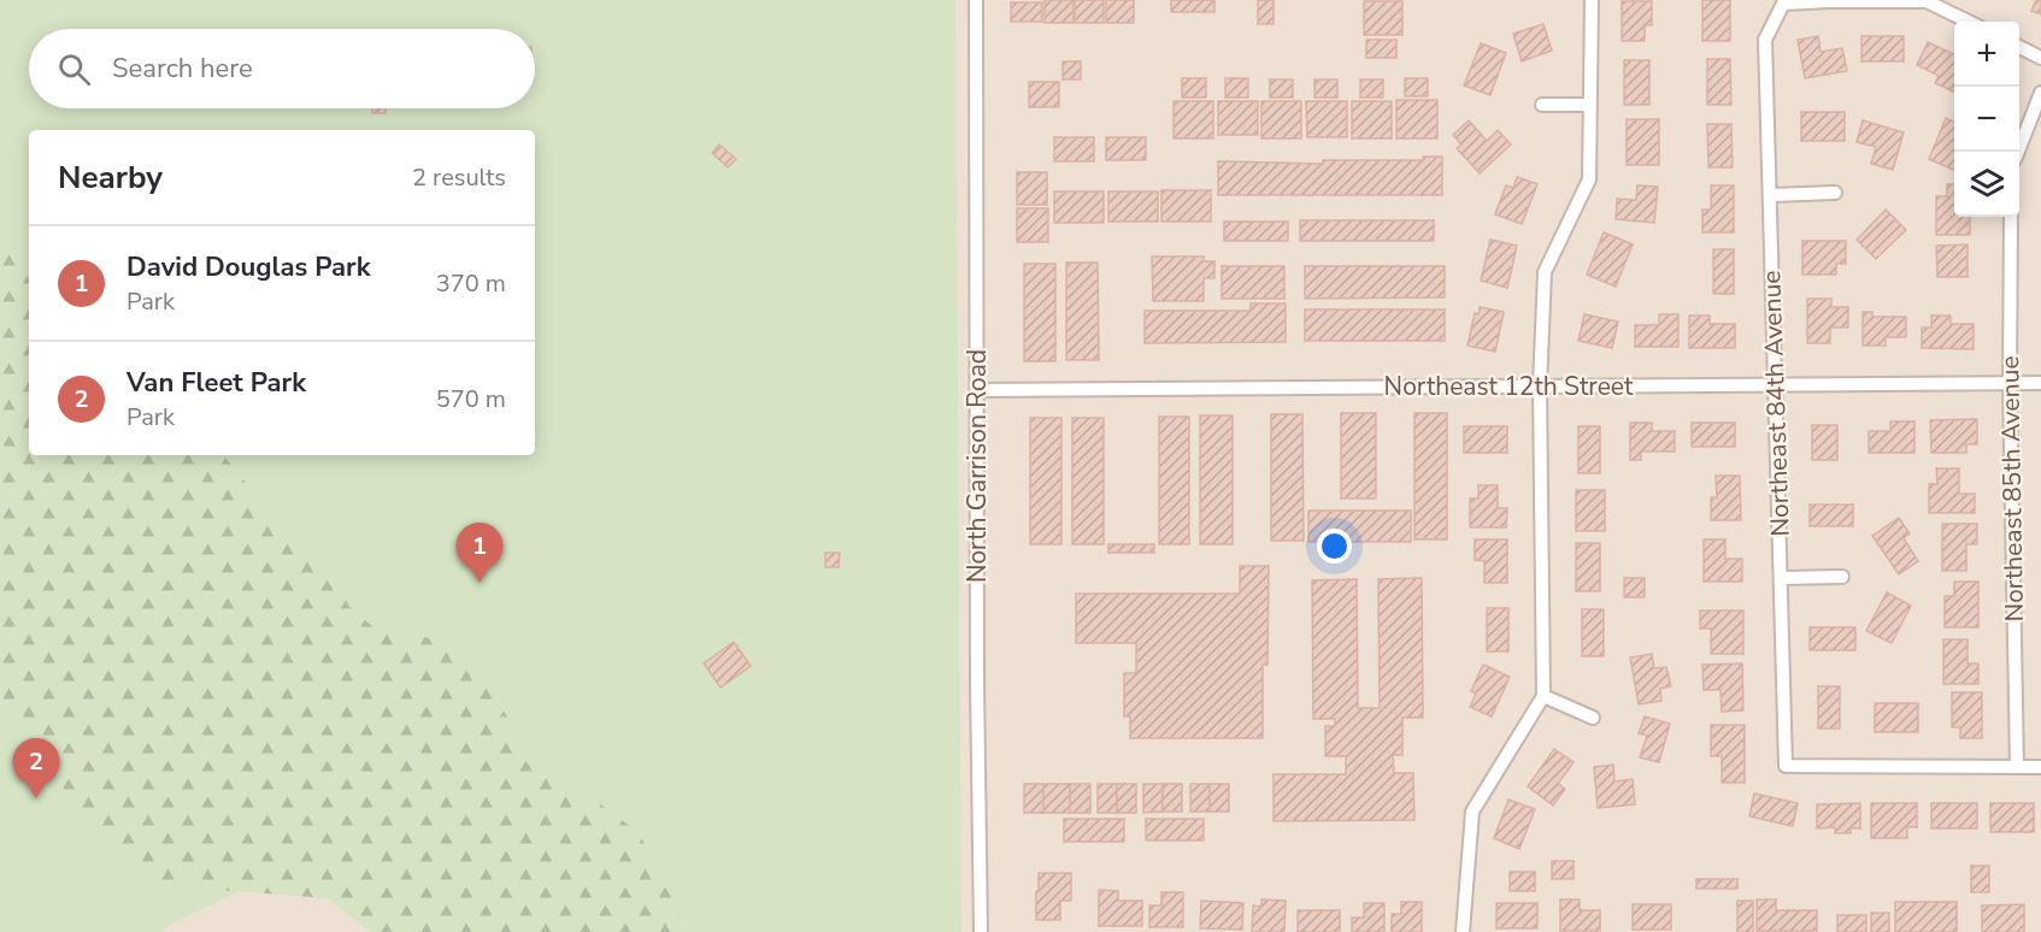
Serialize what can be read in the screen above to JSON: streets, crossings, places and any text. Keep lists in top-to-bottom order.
{
  "streets": {
    "street": [
      "Northeast 12th Street",
      "Northeast 84th Avenue",
      "North Garrison Road",
      "Northeast 85th Avenue"
    ]
  },
  "crossings": [
    ["Northeast 12th Street", "Northeast 84th Avenue"],
    ["Northeast 12th Street", "North Garrison Road"],
    ["Northeast 12th Street", "Northeast 85th Avenue"],
    ["Northeast 84th Avenue", "Northeast 85th Avenue"]
  ],
  "page": {
    "map_buttons": ["+", "−"],
    "search": "Search here",
    "heading": ["Nearby", "2 results"],
    "list": [
      {
        "mark": "1",
        "name": "David Douglas Park",
        "note": "Park",
        "value": "370 m"
      },
      {
        "mark": "2",
        "name": "Van Fleet Park",
        "note": "Park",
        "value": "570 m"
      }
    ],
    "pins": ["1", "2"]
  }
}
